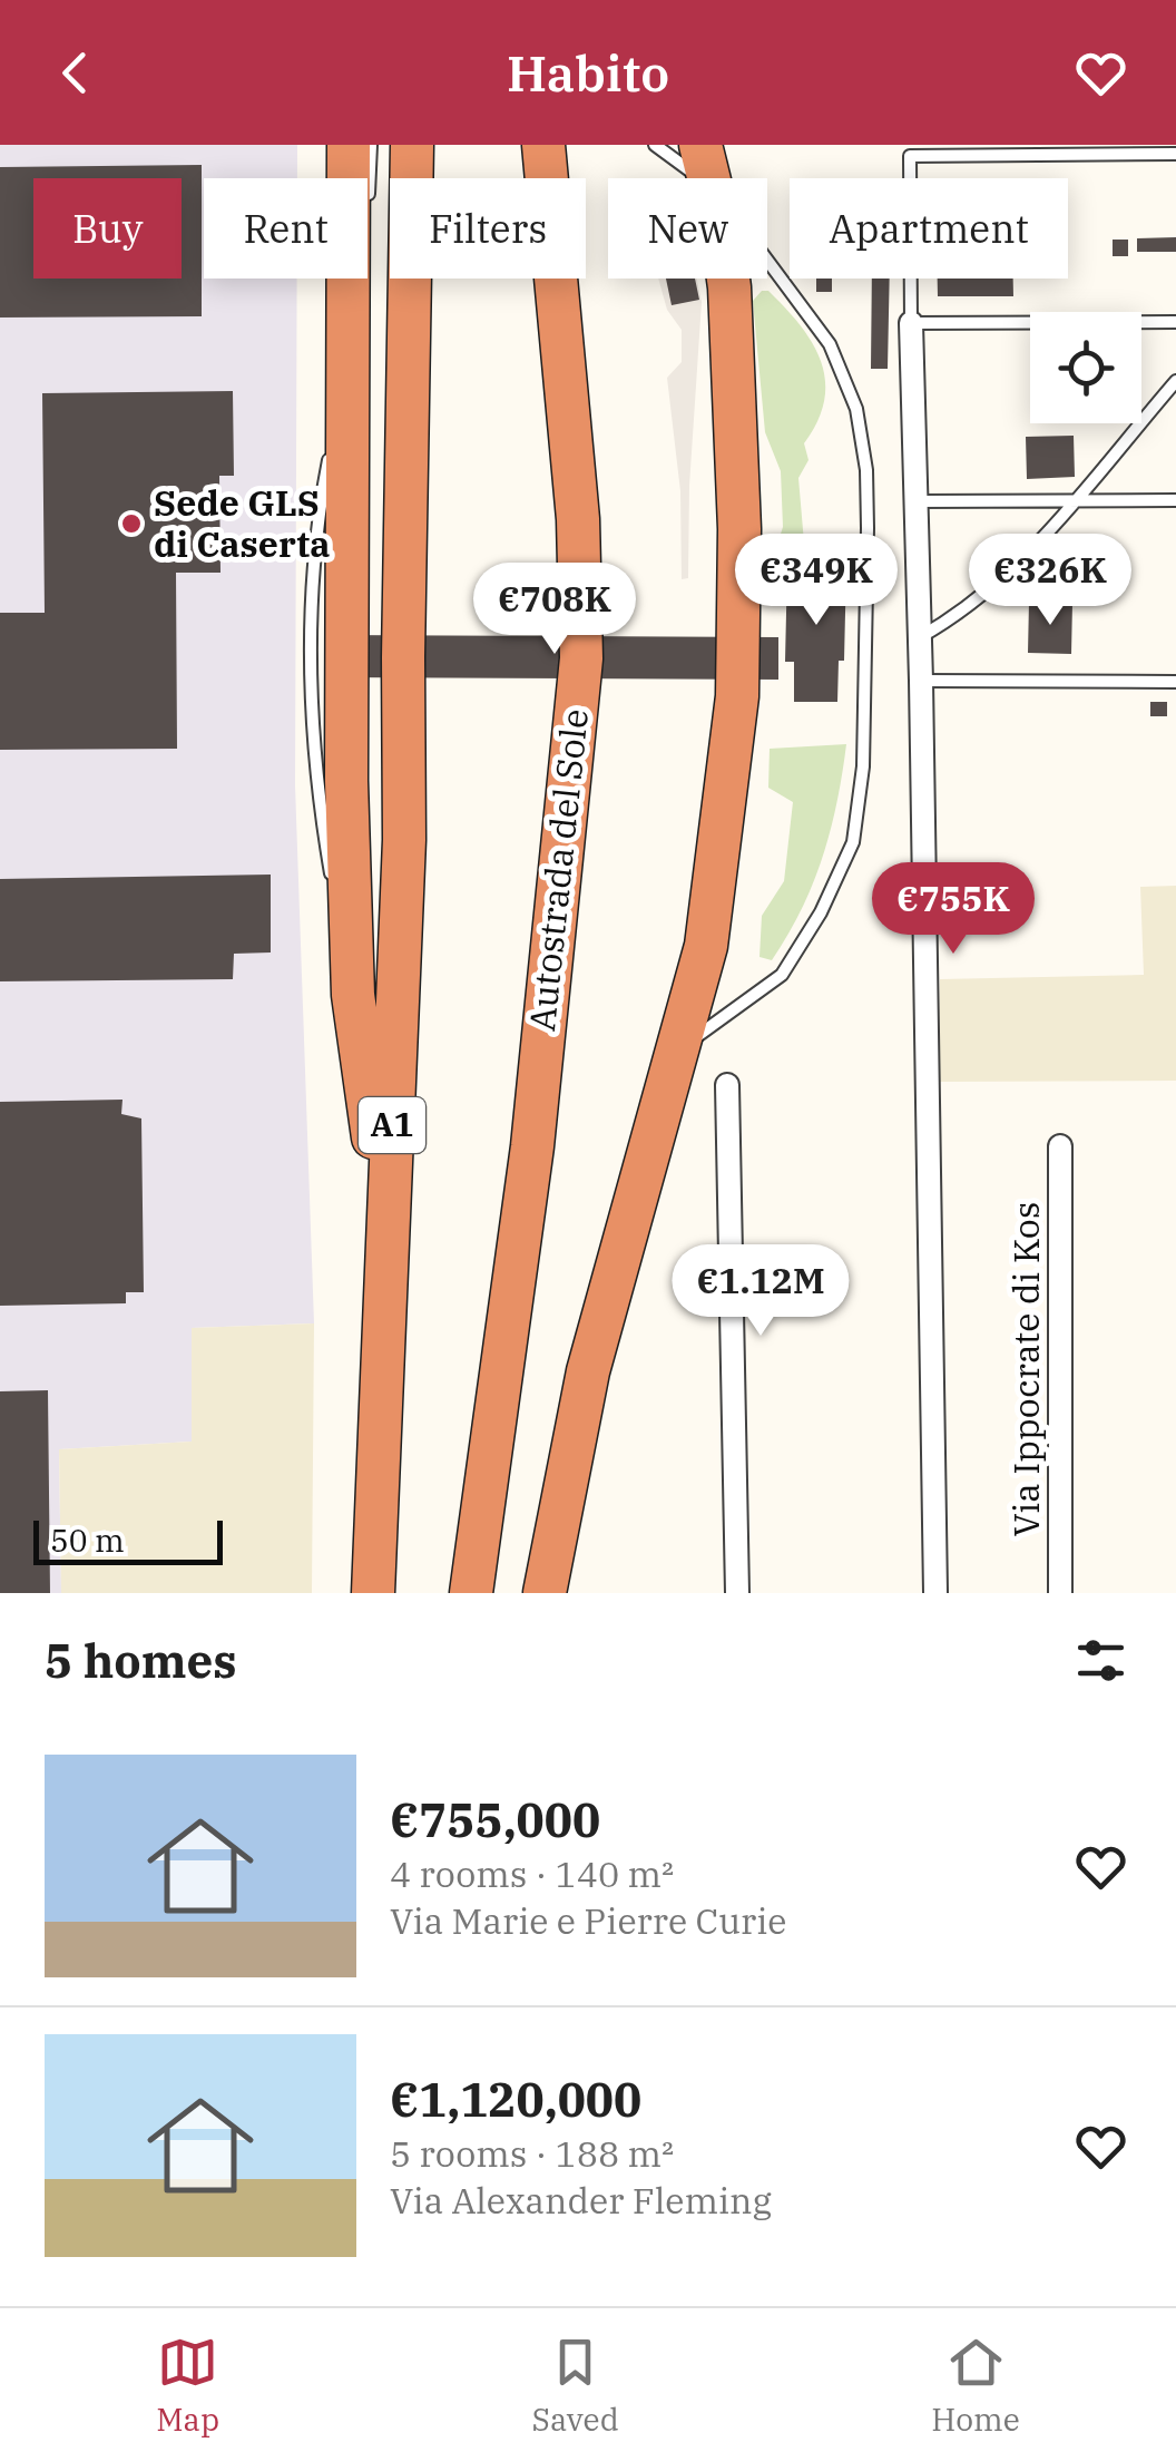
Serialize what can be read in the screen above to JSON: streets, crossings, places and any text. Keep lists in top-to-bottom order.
{
  "streets": {
    "highway": ["Autostrada del Sole", "A1"],
    "street": ["Via Ippocrate di Kos"]
  },
  "places": ["Sede GLS di Caserta"],
  "scale_bar": "50 m",
  "page": {
    "header": "Habito",
    "chip": [
      "Buy",
      "Rent",
      "Filters",
      "New",
      "Apartment"
    ],
    "price": [
      "€349K",
      "€326K",
      "€708K",
      "€755K",
      "€1.12M"
    ],
    "scale": "50 m",
    "heading": "5 homes",
    "list": [
      {
        "name": "€755,000",
        "note": "4 rooms · 140 m² · Via Marie e Pierre Curie"
      },
      {
        "name": "€1,120,000",
        "note": "5 rooms · 188 m² · Via Alexander Fleming"
      }
    ],
    "tabs": ["Map", "Saved", "Home"]
  }
}
